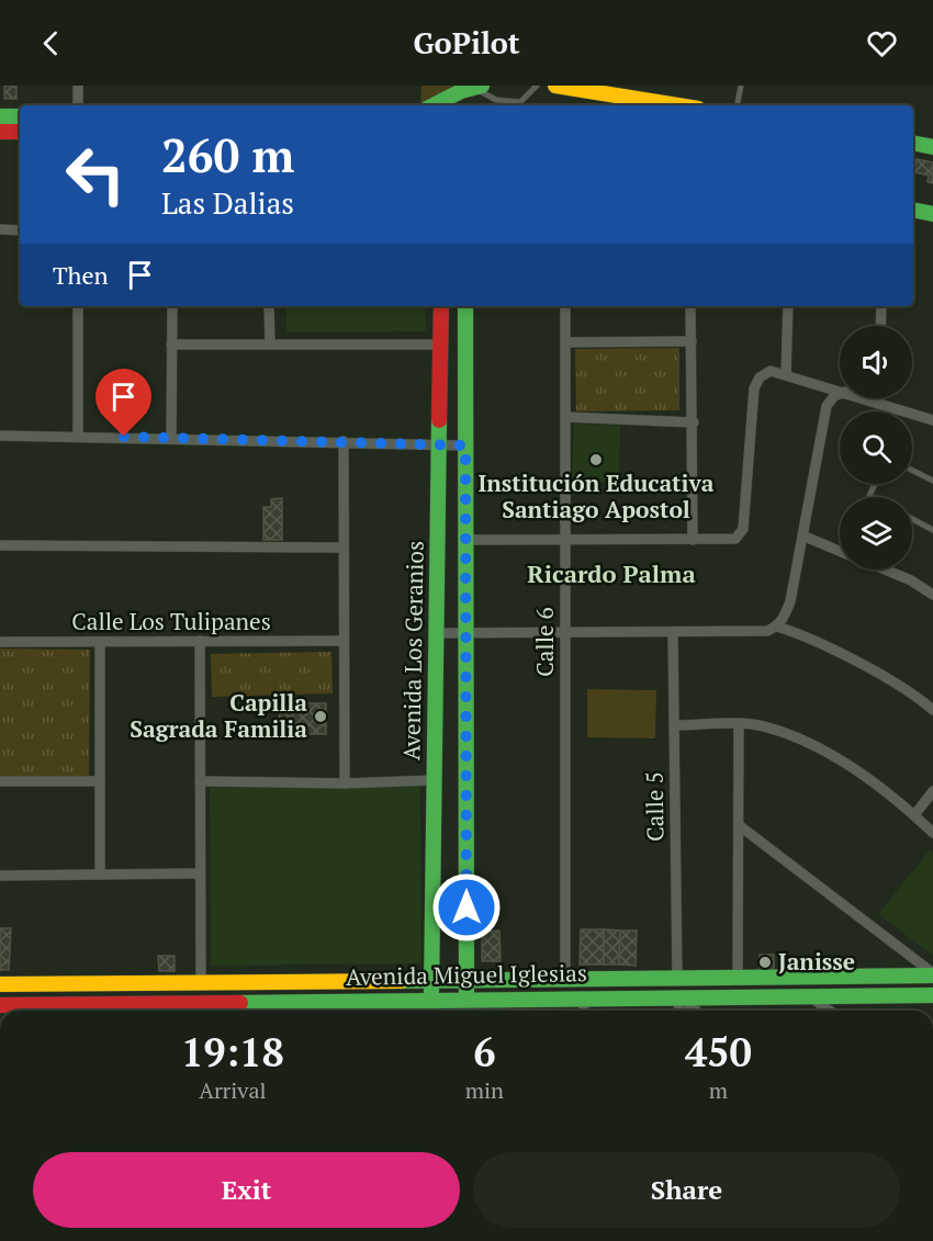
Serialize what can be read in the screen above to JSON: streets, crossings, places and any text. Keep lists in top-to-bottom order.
{
  "streets": {
    "main road": ["Avenida Los Geranios", "Avenida Miguel Iglesias"],
    "street": ["Calle Los Tulipanes", "Calle 6", "Calle 5"]
  },
  "crossings": [
    ["Calle 6", "Avenida Miguel Iglesias"],
    ["Avenida Los Geranios", "Avenida Miguel Iglesias"],
    ["Calle 5", "Avenida Miguel Iglesias"]
  ],
  "districts": ["Ricardo Palma"],
  "places": ["Institución Educativa Santiago Apostol", "Capilla Sagrada Familia", "Janisse"],
  "page": {
    "header": "GoPilot",
    "turn": ["260 m", "Las Dalias"],
    "then": "Then",
    "eta": [
      "19:18",
      "Arrival",
      "6",
      "min",
      "450",
      "m"
    ],
    "buttons": ["Exit", "Share"]
  }
}
